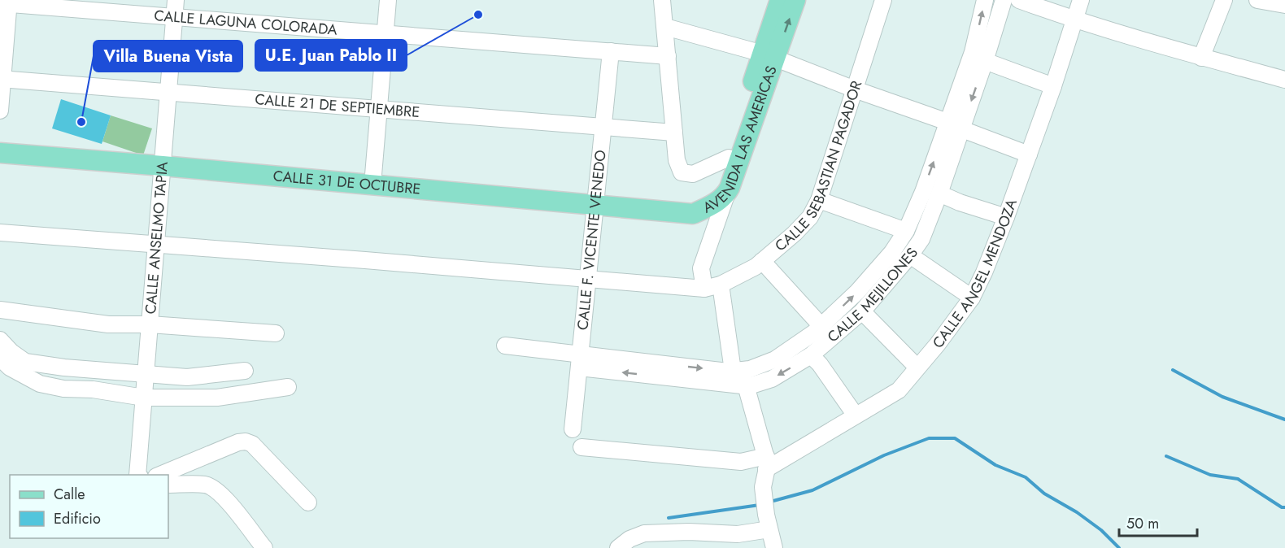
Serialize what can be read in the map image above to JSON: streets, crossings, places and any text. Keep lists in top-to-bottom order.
{
  "streets": {
    "main road": ["AVENIDA LAS AMERICAS", "CALLE 31 DE OCTUBRE"],
    "street": [
      "CALLE LAGUNA COLORADA",
      "CALLE 21 DE SEPTIEMBRE",
      "CALLE SEBASTIAN PAGADOR",
      "CALLE ANSELMO TAPIA",
      "CALLE F. VICENTE VENEDO",
      "CALLE ANGEL MENDOZA",
      "CALLE MEJILLONES"
    ]
  },
  "crossings": [
    ["CALLE LAGUNA COLORADA", "CALLE ANSELMO TAPIA"],
    ["CALLE LAGUNA COLORADA", "CALLE F. VICENTE VENEDO"],
    ["CALLE 21 DE SEPTIEMBRE", "CALLE ANSELMO TAPIA"],
    ["CALLE 21 DE SEPTIEMBRE", "CALLE F. VICENTE VENEDO"],
    ["AVENIDA LAS AMERICAS", "CALLE 31 DE OCTUBRE"],
    ["CALLE SEBASTIAN PAGADOR", "CALLE ANSELMO TAPIA"],
    ["CALLE SEBASTIAN PAGADOR", "CALLE F. VICENTE VENEDO"],
    ["CALLE 31 DE OCTUBRE", "CALLE ANSELMO TAPIA"],
    ["CALLE 31 DE OCTUBRE", "CALLE F. VICENTE VENEDO"],
    ["CALLE F. VICENTE VENEDO", "CALLE MEJILLONES"]
  ],
  "places": ["U.E. Juan Pablo II", "Villa Buena Vista"],
  "legend": ["Calle", "Edificio"],
  "scale_bar": "50 m"
}
